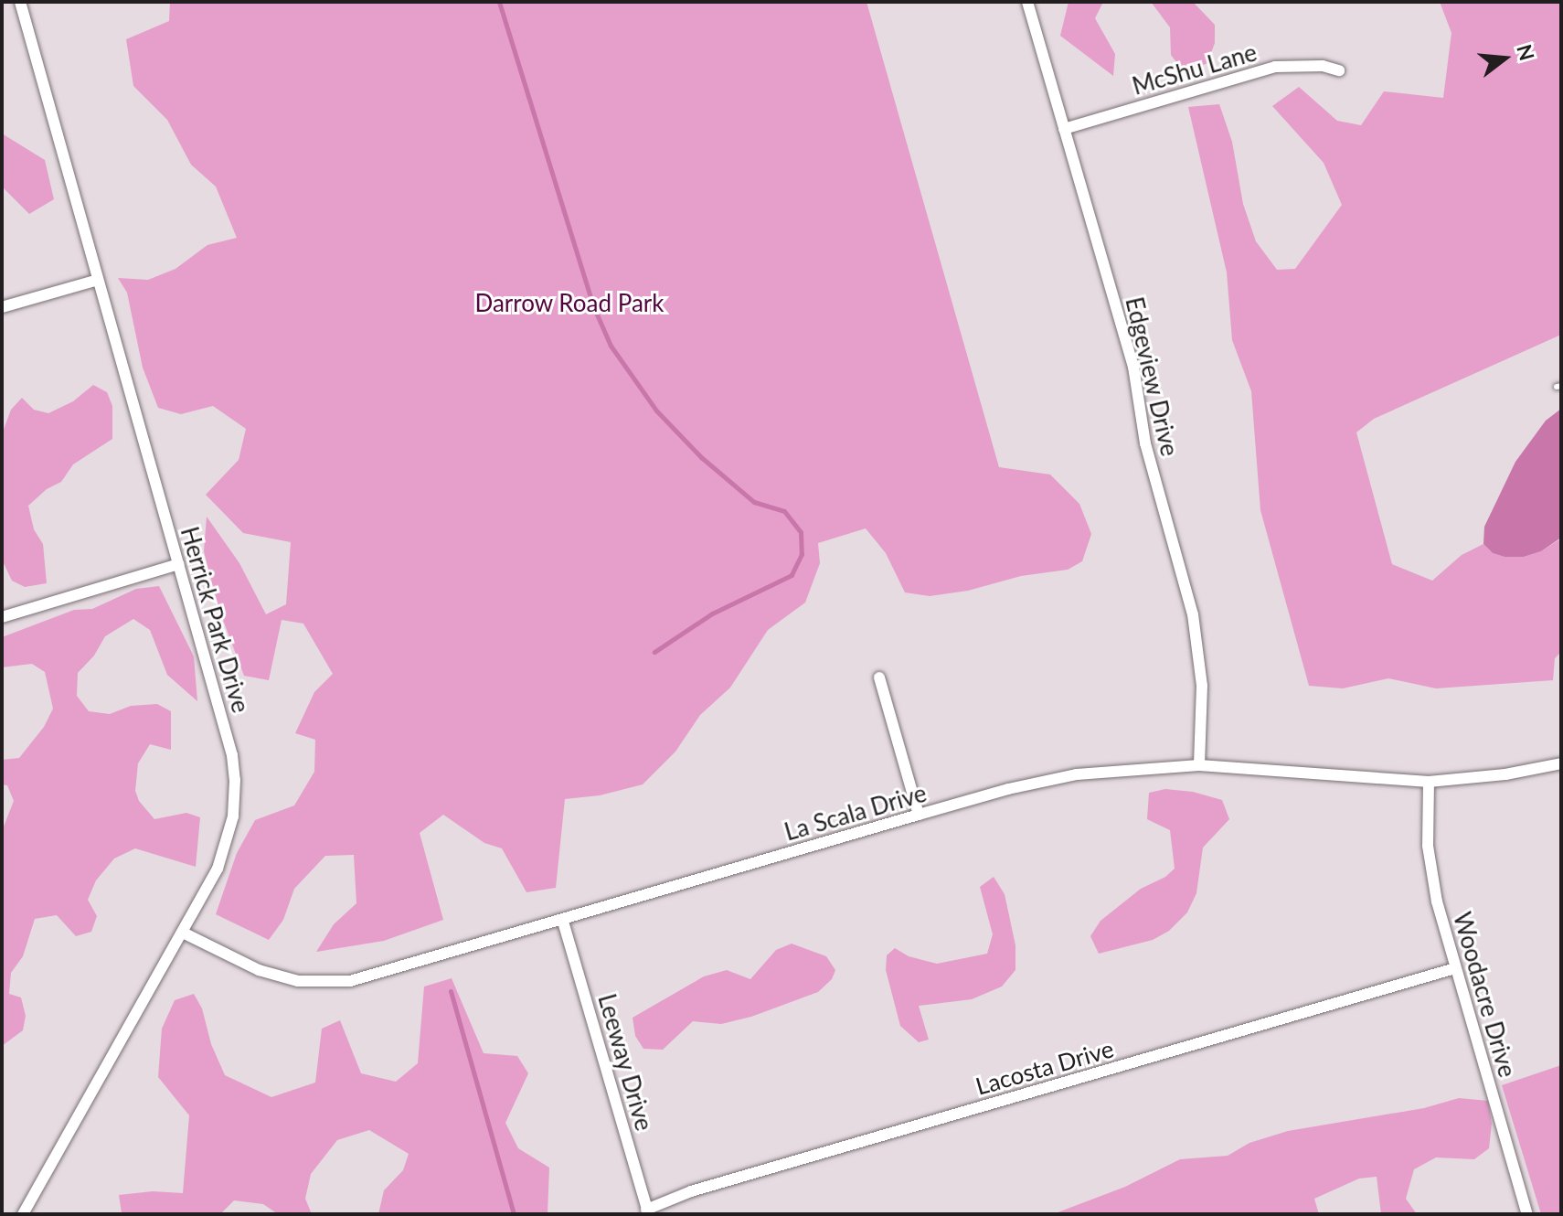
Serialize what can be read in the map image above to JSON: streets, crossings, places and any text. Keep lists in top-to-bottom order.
{
  "streets": {
    "street": [
      "McShu Lane",
      "Edgeview Drive",
      "Herrick Park Drive",
      "La Scala Drive",
      "Woodacre Drive",
      "Leeway Drive",
      "Lacosta Drive"
    ]
  },
  "crossings": [
    ["McShu Lane", "Edgeview Drive"],
    ["Edgeview Drive", "La Scala Drive"],
    ["Herrick Park Drive", "La Scala Drive"],
    ["La Scala Drive", "Woodacre Drive"],
    ["La Scala Drive", "Leeway Drive"],
    ["Woodacre Drive", "Lacosta Drive"],
    ["Leeway Drive", "Lacosta Drive"]
  ],
  "parks": ["Darrow Road Park"],
  "north": "right"
}
